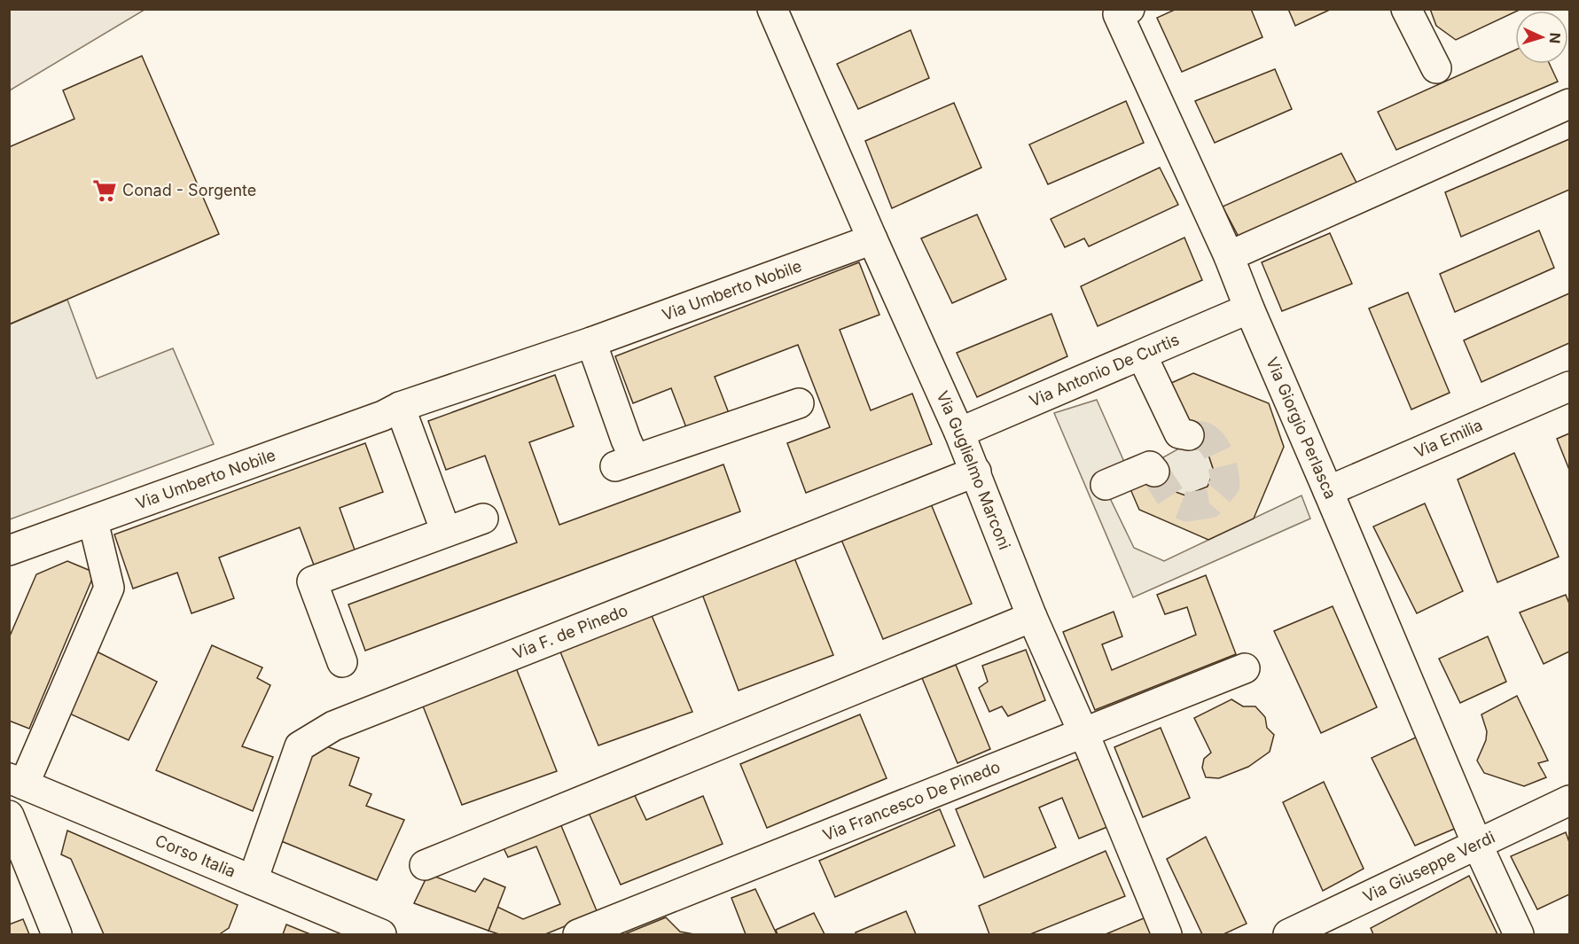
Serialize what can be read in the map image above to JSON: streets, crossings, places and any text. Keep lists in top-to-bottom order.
{
  "streets": {
    "street": [
      "Via Umberto Nobile",
      "Via Antonio De Curtis",
      "Via Giorgio Perlasca",
      "Via Emilia",
      "Via Guglielmo Marconi",
      "Via F. de Pinedo",
      "Via Francesco De Pinedo",
      "Corso Italia",
      "Via Giuseppe Verdi"
    ]
  },
  "crossings": [
    ["Via Umberto Nobile", "Via Guglielmo Marconi"],
    ["Via Antonio De Curtis", "Via Giorgio Perlasca"],
    ["Via Antonio De Curtis", "Via Guglielmo Marconi"],
    ["Via Giorgio Perlasca", "Via Emilia"],
    ["Via Giorgio Perlasca", "Via Giuseppe Verdi"],
    ["Via Guglielmo Marconi", "Via F. de Pinedo"],
    ["Via Guglielmo Marconi", "Via Francesco De Pinedo"],
    ["Via F. de Pinedo", "Corso Italia"]
  ],
  "places": {
    "supermarket": ["Conad - Sorgente"]
  },
  "north": "right"
}
